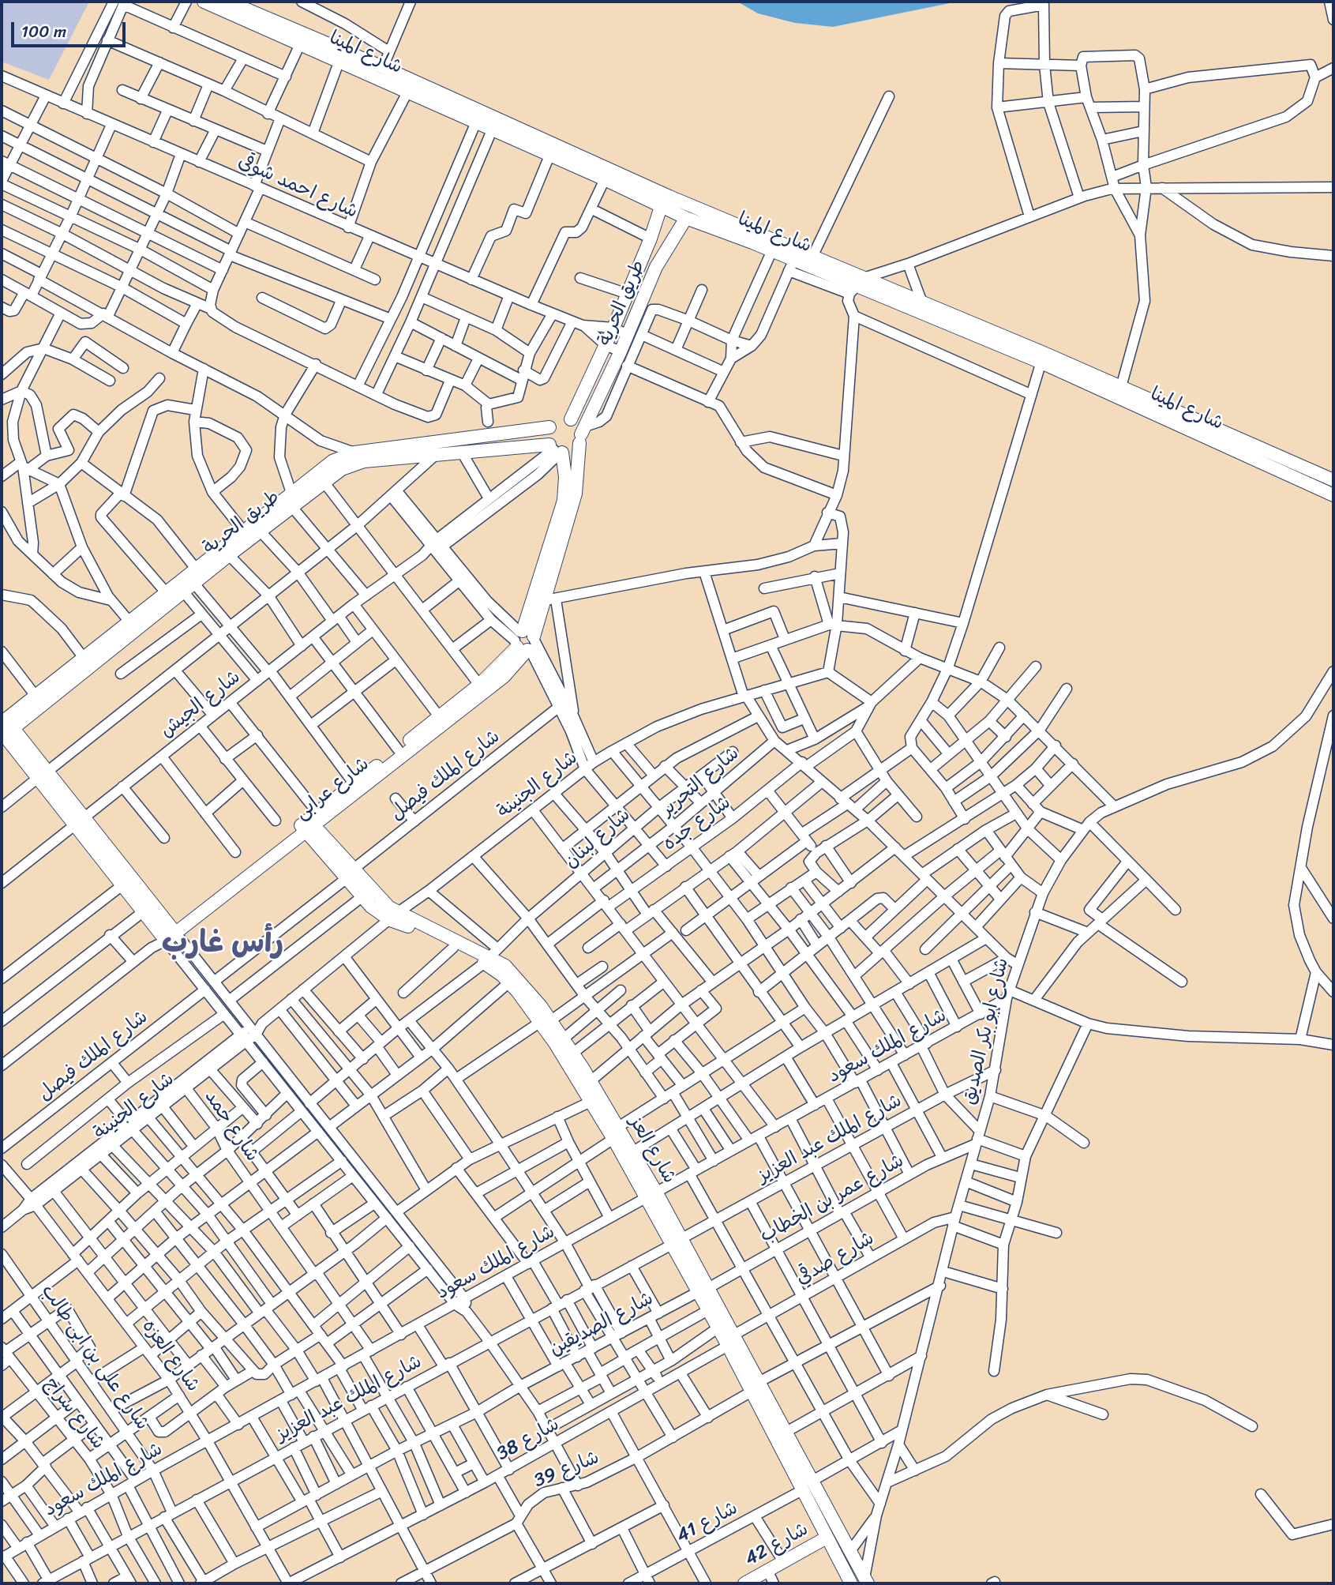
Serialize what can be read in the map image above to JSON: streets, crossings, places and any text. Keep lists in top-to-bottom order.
{
  "streets": {
    "main road": [
      "شارع المينا",
      "طريق الحرية",
      "شارع عرابى",
      "شارع العز",
      "شارع 42"
    ],
    "street": [
      "شارع احمد شوقى",
      "شارع الجيش",
      "شارع الملك فيصل",
      "شارع التحرير",
      "شارع الجنينة",
      "شارع جده",
      "شارع لبنان",
      "شارع ابو بكر الصديق",
      "شارع الملك سعود",
      "شارع حمد",
      "شارع الملك عبد العزيز",
      "شارع عمر بن الخطاب",
      "شارع صدقي",
      "شارع الصديقين",
      "شارع العزه",
      "شارع على بن ابى طالب",
      "شارع سراج",
      "شارع 38",
      "شارع 39",
      "شارع 41"
    ]
  },
  "crossings": [
    ["شارع المينا", "طريق الحرية"],
    ["شارع احمد شوقى", "طريق الحرية"],
    ["طريق الحرية", "شارع الجيش"],
    ["طريق الحرية", "شارع عرابى"],
    ["شارع الجيش", "شارع عرابى"],
    ["شارع الملك فيصل", "شارع العز"],
    ["شارع الجنينة", "شارع حمد"],
    ["شارع الجنينة", "شارع العز"],
    ["شارع الجنينة", "شارع العزه"],
    ["شارع عرابى", "شارع العز"],
    ["شارع لبنان", "شارع العز"],
    ["شارع ابو بكر الصديق", "شارع الملك سعود"],
    ["شارع ابو بكر الصديق", "شارع الملك عبد العزيز"],
    ["شارع ابو بكر الصديق", "شارع العز"],
    ["شارع ابو بكر الصديق", "شارع عمر بن الخطاب"],
    ["شارع ابو بكر الصديق", "شارع صدقي"],
    ["شارع ابو بكر الصديق", "شارع 39"],
    ["شارع الملك سعود", "شارع حمد"],
    ["شارع الملك سعود", "شارع العز"],
    ["شارع الملك سعود", "شارع العزه"],
    ["شارع الملك سعود", "شارع على بن ابى طالب"],
    ["شارع الملك سعود", "شارع سراج"],
    ["شارع حمد", "شارع الملك عبد العزيز"],
    ["شارع حمد", "شارع الصديقين"],
    ["شارع حمد", "شارع 38"],
    ["شارع الملك عبد العزيز", "شارع العز"],
    ["شارع الملك عبد العزيز", "شارع العزه"],
    ["شارع الملك عبد العزيز", "شارع على بن ابى طالب"],
    ["شارع الملك عبد العزيز", "شارع سراج"],
    ["شارع العز", "شارع عمر بن الخطاب"],
    ["شارع العز", "شارع صدقي"],
    ["شارع العز", "شارع الصديقين"],
    ["شارع العز", "شارع 38"],
    ["شارع العز", "شارع 39"],
    ["شارع العز", "شارع 41"],
    ["شارع العز", "شارع 42"],
    ["شارع عمر بن الخطاب", "شارع الصديقين"],
    ["شارع صدقي", "شارع 38"],
    ["شارع الصديقين", "شارع العزه"],
    ["شارع العزه", "شارع 38"]
  ],
  "districts": ["رأس غارب"],
  "scale_bar": "100 m"
}
